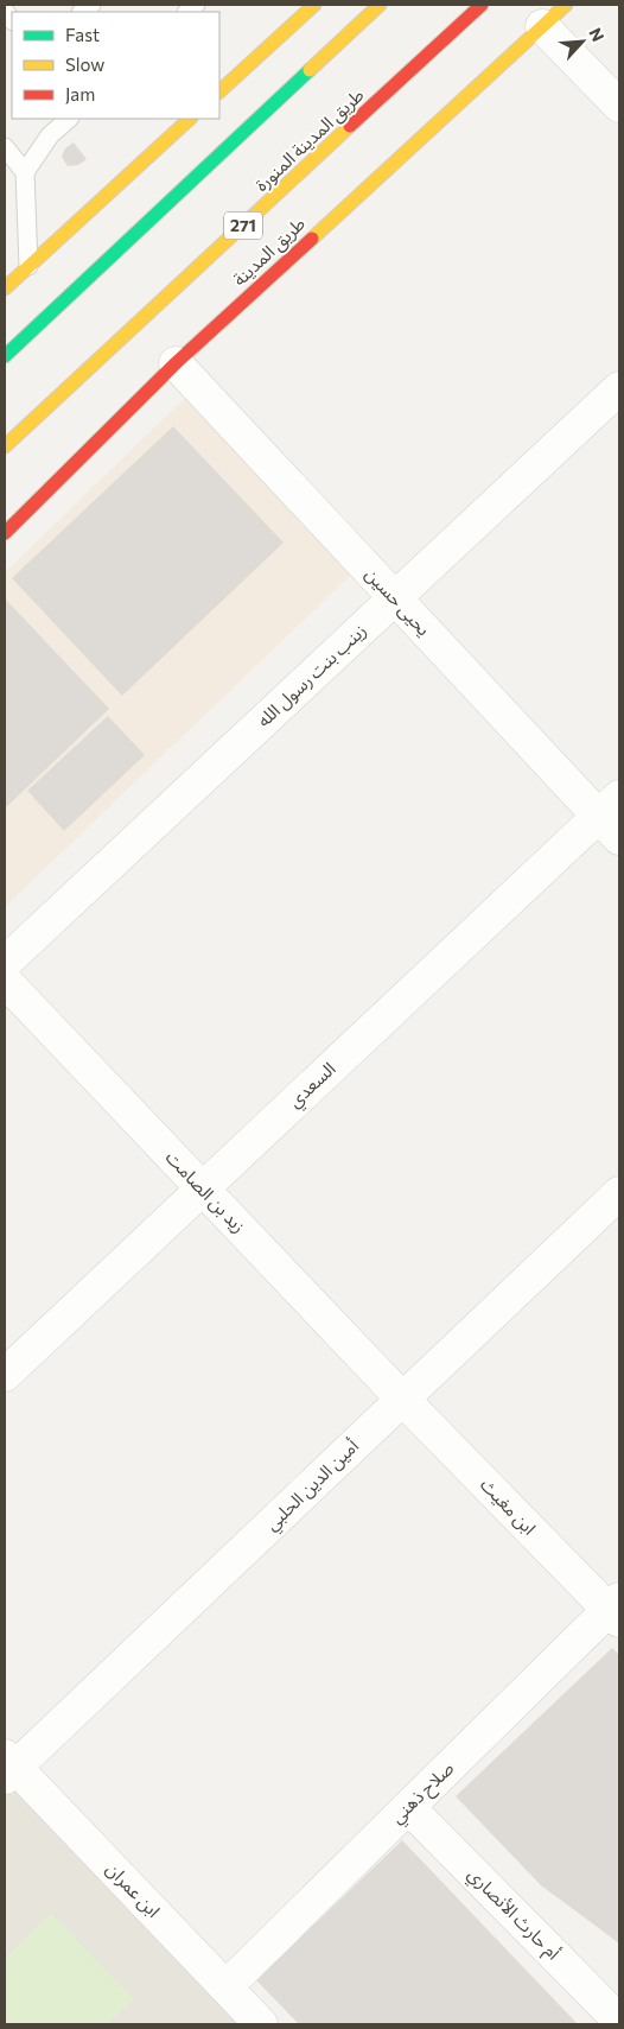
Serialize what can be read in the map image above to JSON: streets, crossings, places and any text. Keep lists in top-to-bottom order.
{
  "streets": {
    "main road": ["طريق المدينة المنورة", "271", "طريق المدينة"],
    "street": [
      "يحيى حسين",
      "زينب بنت رسول الله",
      "السعدي",
      "زيد بن الصامت",
      "أمين الدين الحلبي",
      "ابن مغيث",
      "صلاح ذهني",
      "ابن عمران",
      "أم حارث الأنصاري"
    ]
  },
  "crossings": [
    ["طريق المدينة", "يحيى حسين"],
    ["يحيى حسين", "زينب بنت رسول الله"],
    ["يحيى حسين", "السعدي"],
    ["السعدي", "زيد بن الصامت"],
    ["زيد بن الصامت", "أمين الدين الحلبي"],
    ["زيد بن الصامت", "ابن مغيث"],
    ["أمين الدين الحلبي", "ابن مغيث"],
    ["أمين الدين الحلبي", "ابن عمران"],
    ["ابن مغيث", "صلاح ذهني"],
    ["صلاح ذهني", "ابن عمران"],
    ["صلاح ذهني", "أم حارث الأنصاري"]
  ],
  "legend": ["Fast", "Slow", "Jam"],
  "north": "top right"
}
